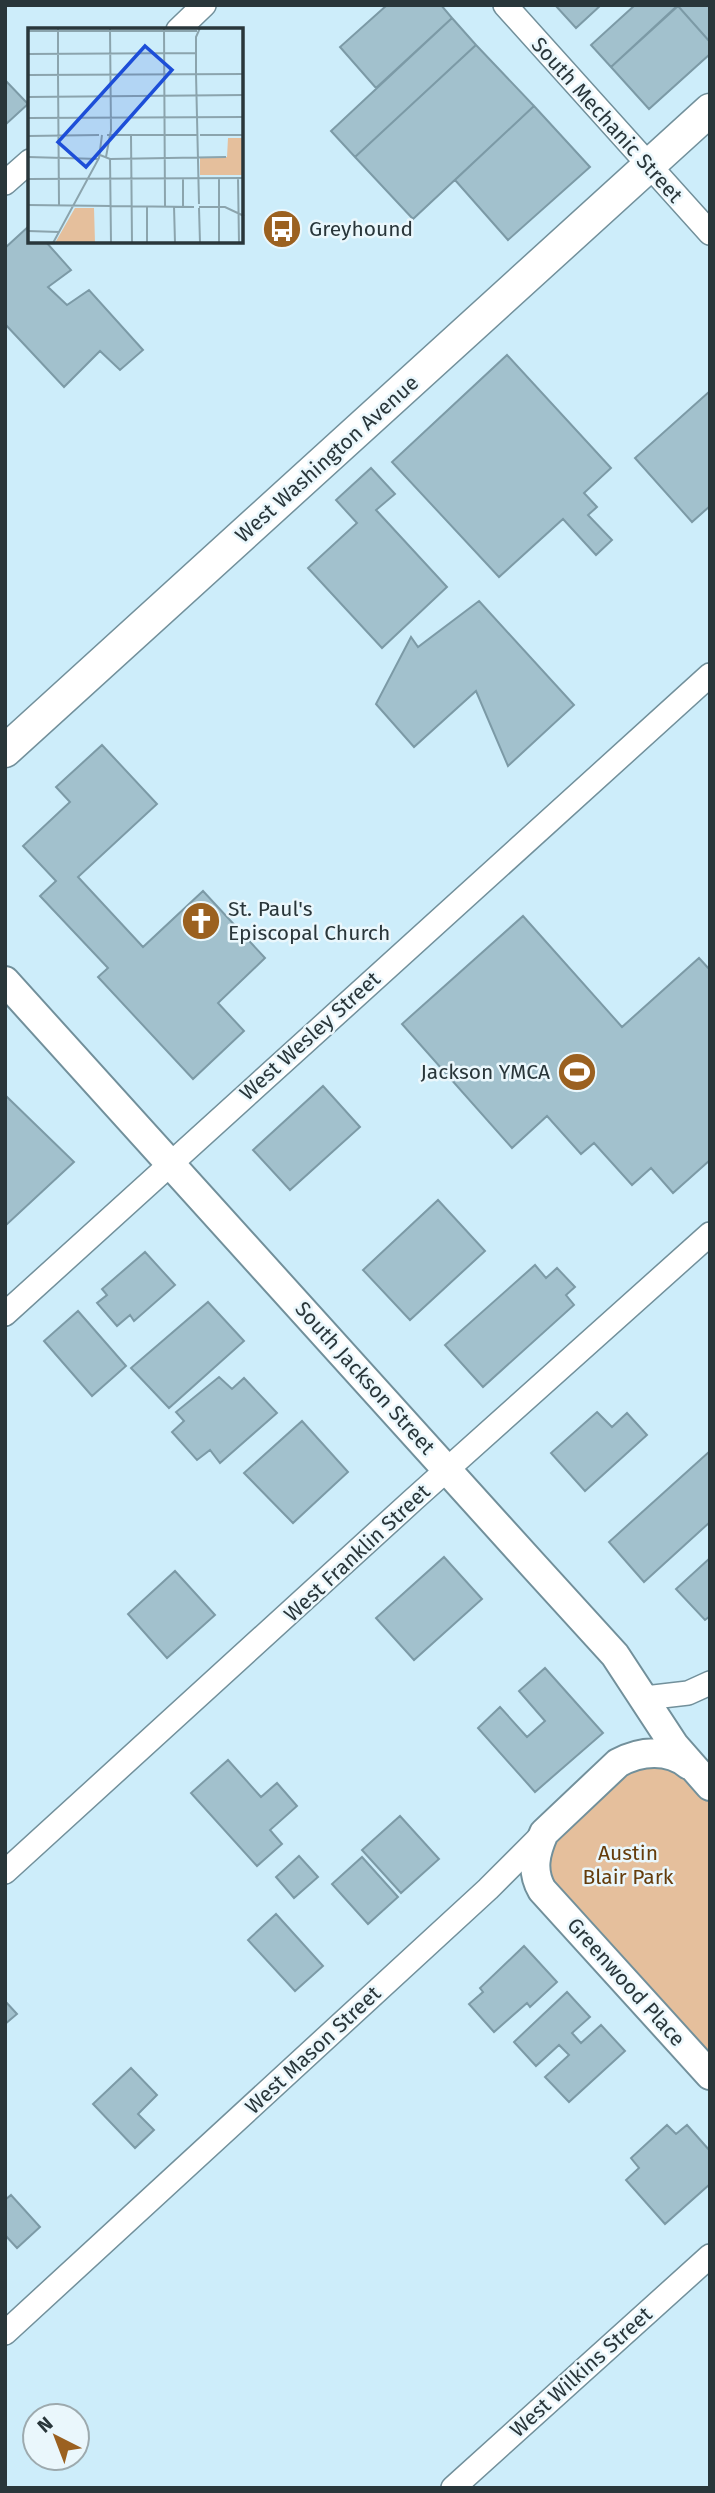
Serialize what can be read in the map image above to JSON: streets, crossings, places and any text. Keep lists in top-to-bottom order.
{
  "streets": {
    "main road": ["West Washington Avenue"],
    "street": [
      "South Mechanic Street",
      "West Wesley Street",
      "South Jackson Street",
      "West Franklin Street",
      "Greenwood Place",
      "West Mason Street",
      "West Wilkins Street"
    ]
  },
  "crossings": [
    ["South Mechanic Street", "West Washington Avenue"],
    ["West Wesley Street", "South Jackson Street"],
    ["South Jackson Street", "West Franklin Street"],
    ["South Jackson Street", "West Mason Street"]
  ],
  "parks": ["Austin Blair Park"],
  "places": {
    "bus stop": ["Greyhound"],
    "church": ["St. Paul's Episcopal Church"],
    "sports": ["Jackson YMCA"]
  },
  "north": "top left"
}
